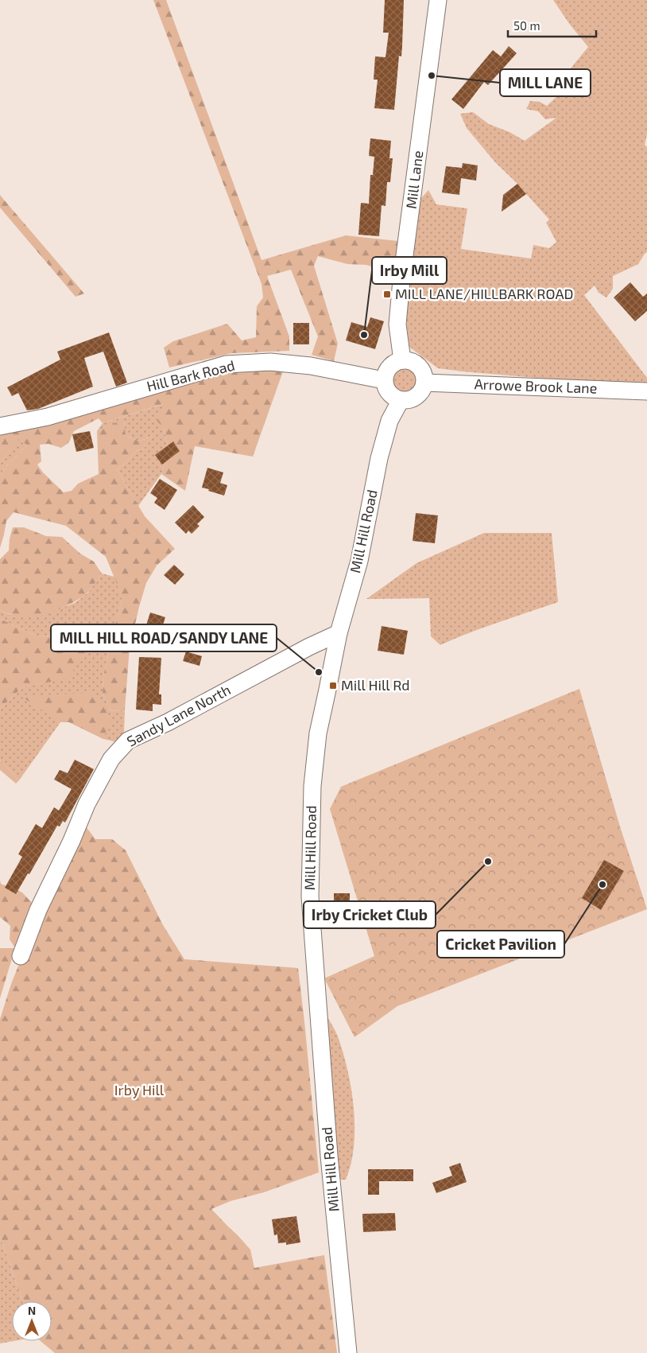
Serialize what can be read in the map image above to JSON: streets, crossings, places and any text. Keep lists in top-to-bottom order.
{
  "streets": {
    "street": [
      "Mill Lane",
      "Hill Bark Road",
      "Arrowe Brook Lane",
      "Mill Hill Road",
      "Sandy Lane North"
    ]
  },
  "crossings": [
    ["Mill Lane", "Hill Bark Road"],
    ["Mill Lane", "Arrowe Brook Lane"],
    ["Mill Lane", "Mill Hill Road"],
    ["Hill Bark Road", "Arrowe Brook Lane"],
    ["Hill Bark Road", "Mill Hill Road"],
    ["Arrowe Brook Lane", "Mill Hill Road"],
    ["Mill Hill Road", "Sandy Lane North"]
  ],
  "parks": ["Irby Hill"],
  "places": {
    "other": [
      "MILL LANE",
      "Irby Mill",
      "MILL HILL ROAD/SANDY LANE",
      "Irby Cricket Club",
      "Cricket Pavilion"
    ],
    "transit": ["MILL LANE/HILLBARK ROAD", "Mill Hill Rd"]
  },
  "scale_bar": "50 m",
  "north": "top"
}
